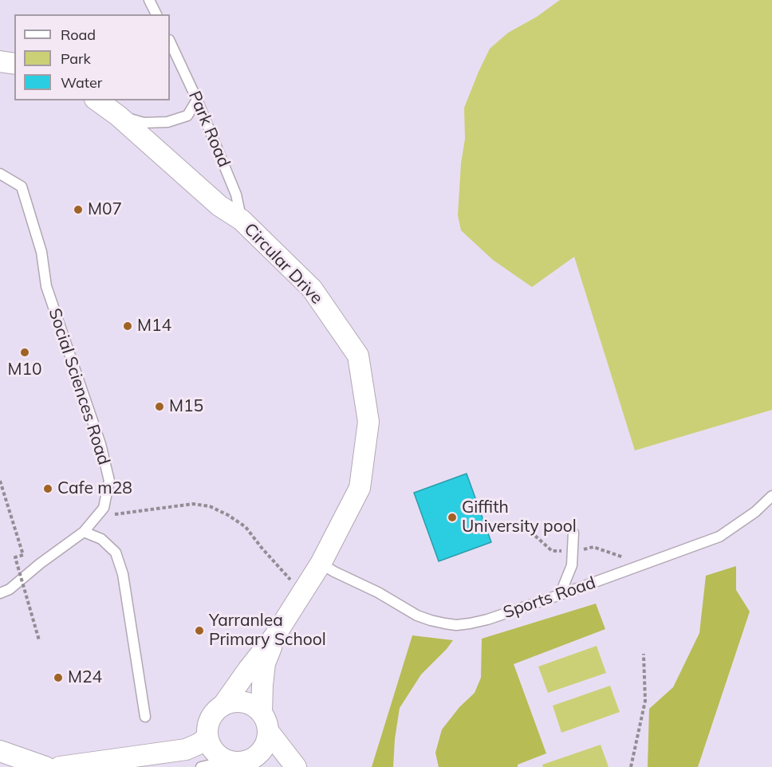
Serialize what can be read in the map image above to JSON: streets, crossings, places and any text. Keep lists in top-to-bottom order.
{
  "streets": {
    "street": ["Circular Drive"],
    "lane": ["Park Road", "Social Sciences Road", "Sports Road"]
  },
  "crossings": [
    ["Park Road", "Circular Drive"],
    ["Circular Drive", "Sports Road"]
  ],
  "places": [
    "M07",
    "M14",
    "M10",
    "M15",
    "Cafe m28",
    "Giffith University pool",
    "Yarranlea Primary School",
    "M24"
  ],
  "legend": ["Road", "Park", "Water"]
}
